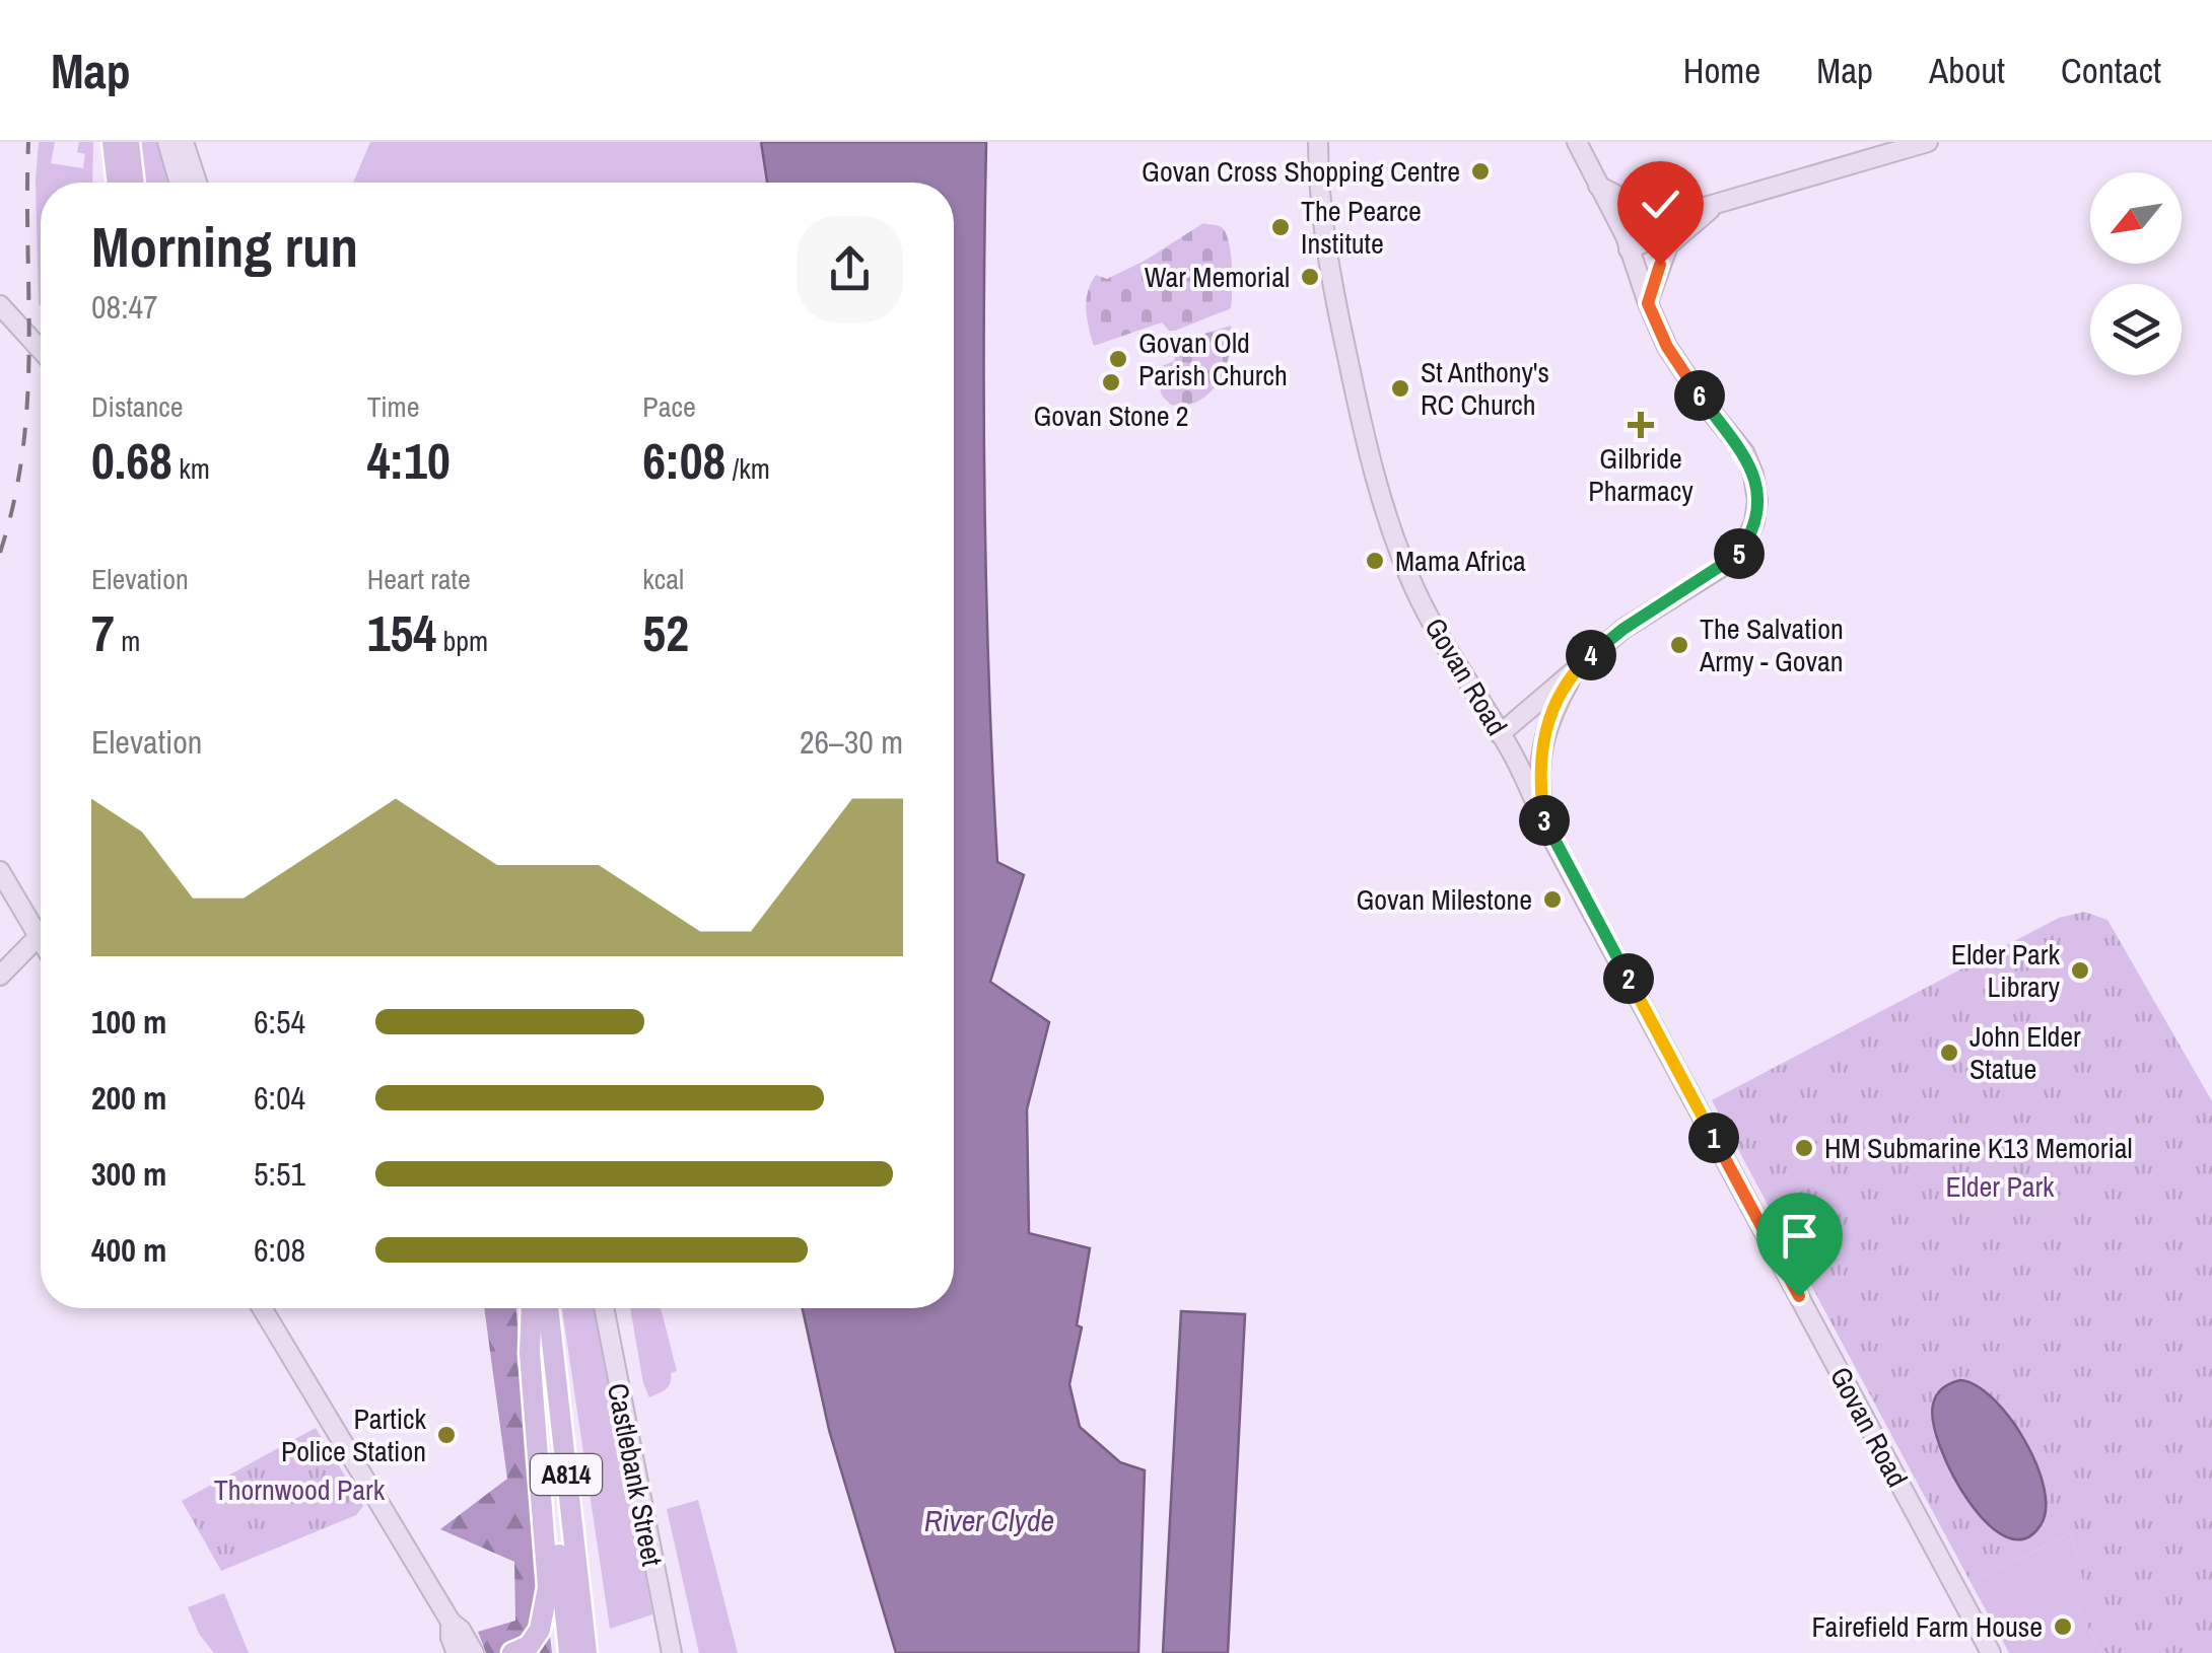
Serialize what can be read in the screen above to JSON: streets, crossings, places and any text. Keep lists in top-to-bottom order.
{
  "streets": {
    "main road": ["A814"],
    "street": ["Govan Road", "Castlebank Street"]
  },
  "water": ["River Clyde"],
  "parks": ["Elder Park", "Thornwood Park"],
  "places": {
    "other": [
      "Govan Cross Shopping Centre",
      "The Pearce Institute",
      "War Memorial",
      "Govan Old Parish Church",
      "Govan Stone 2",
      "St Anthony's RC Church",
      "Mama Africa",
      "The Salvation Army - Govan",
      "Govan Milestone",
      "Elder Park Library",
      "John Elder Statue",
      "HM Submarine K13 Memorial",
      "Partick Police Station",
      "Fairefield Farm House"
    ],
    "health": ["Gilbride Pharmacy"]
  },
  "north": "bottom left",
  "page": {
    "header": "Map",
    "nav": [
      "Home",
      "Map",
      "About",
      "Contact"
    ],
    "heading": ["Morning run", "08:47"],
    "stats": [
      ["Distance", "0.68 km"],
      ["Time", "4:10"],
      ["Pace", "6:08 /km"],
      ["Elevation", "7 m"],
      ["Heart rate", "154 bpm"],
      ["kcal", "52"]
    ],
    "pins": [
      "6",
      "5",
      "4",
      "3",
      "2",
      "1"
    ],
    "chart": ["Elevation", "26–30 m"],
    "list": [
      {
        "name": "100 m",
        "note": "6:54"
      },
      {
        "name": "200 m",
        "note": "6:04"
      },
      {
        "name": "300 m",
        "note": "5:51"
      },
      {
        "name": "400 m",
        "note": "6:08"
      }
    ]
  }
}
